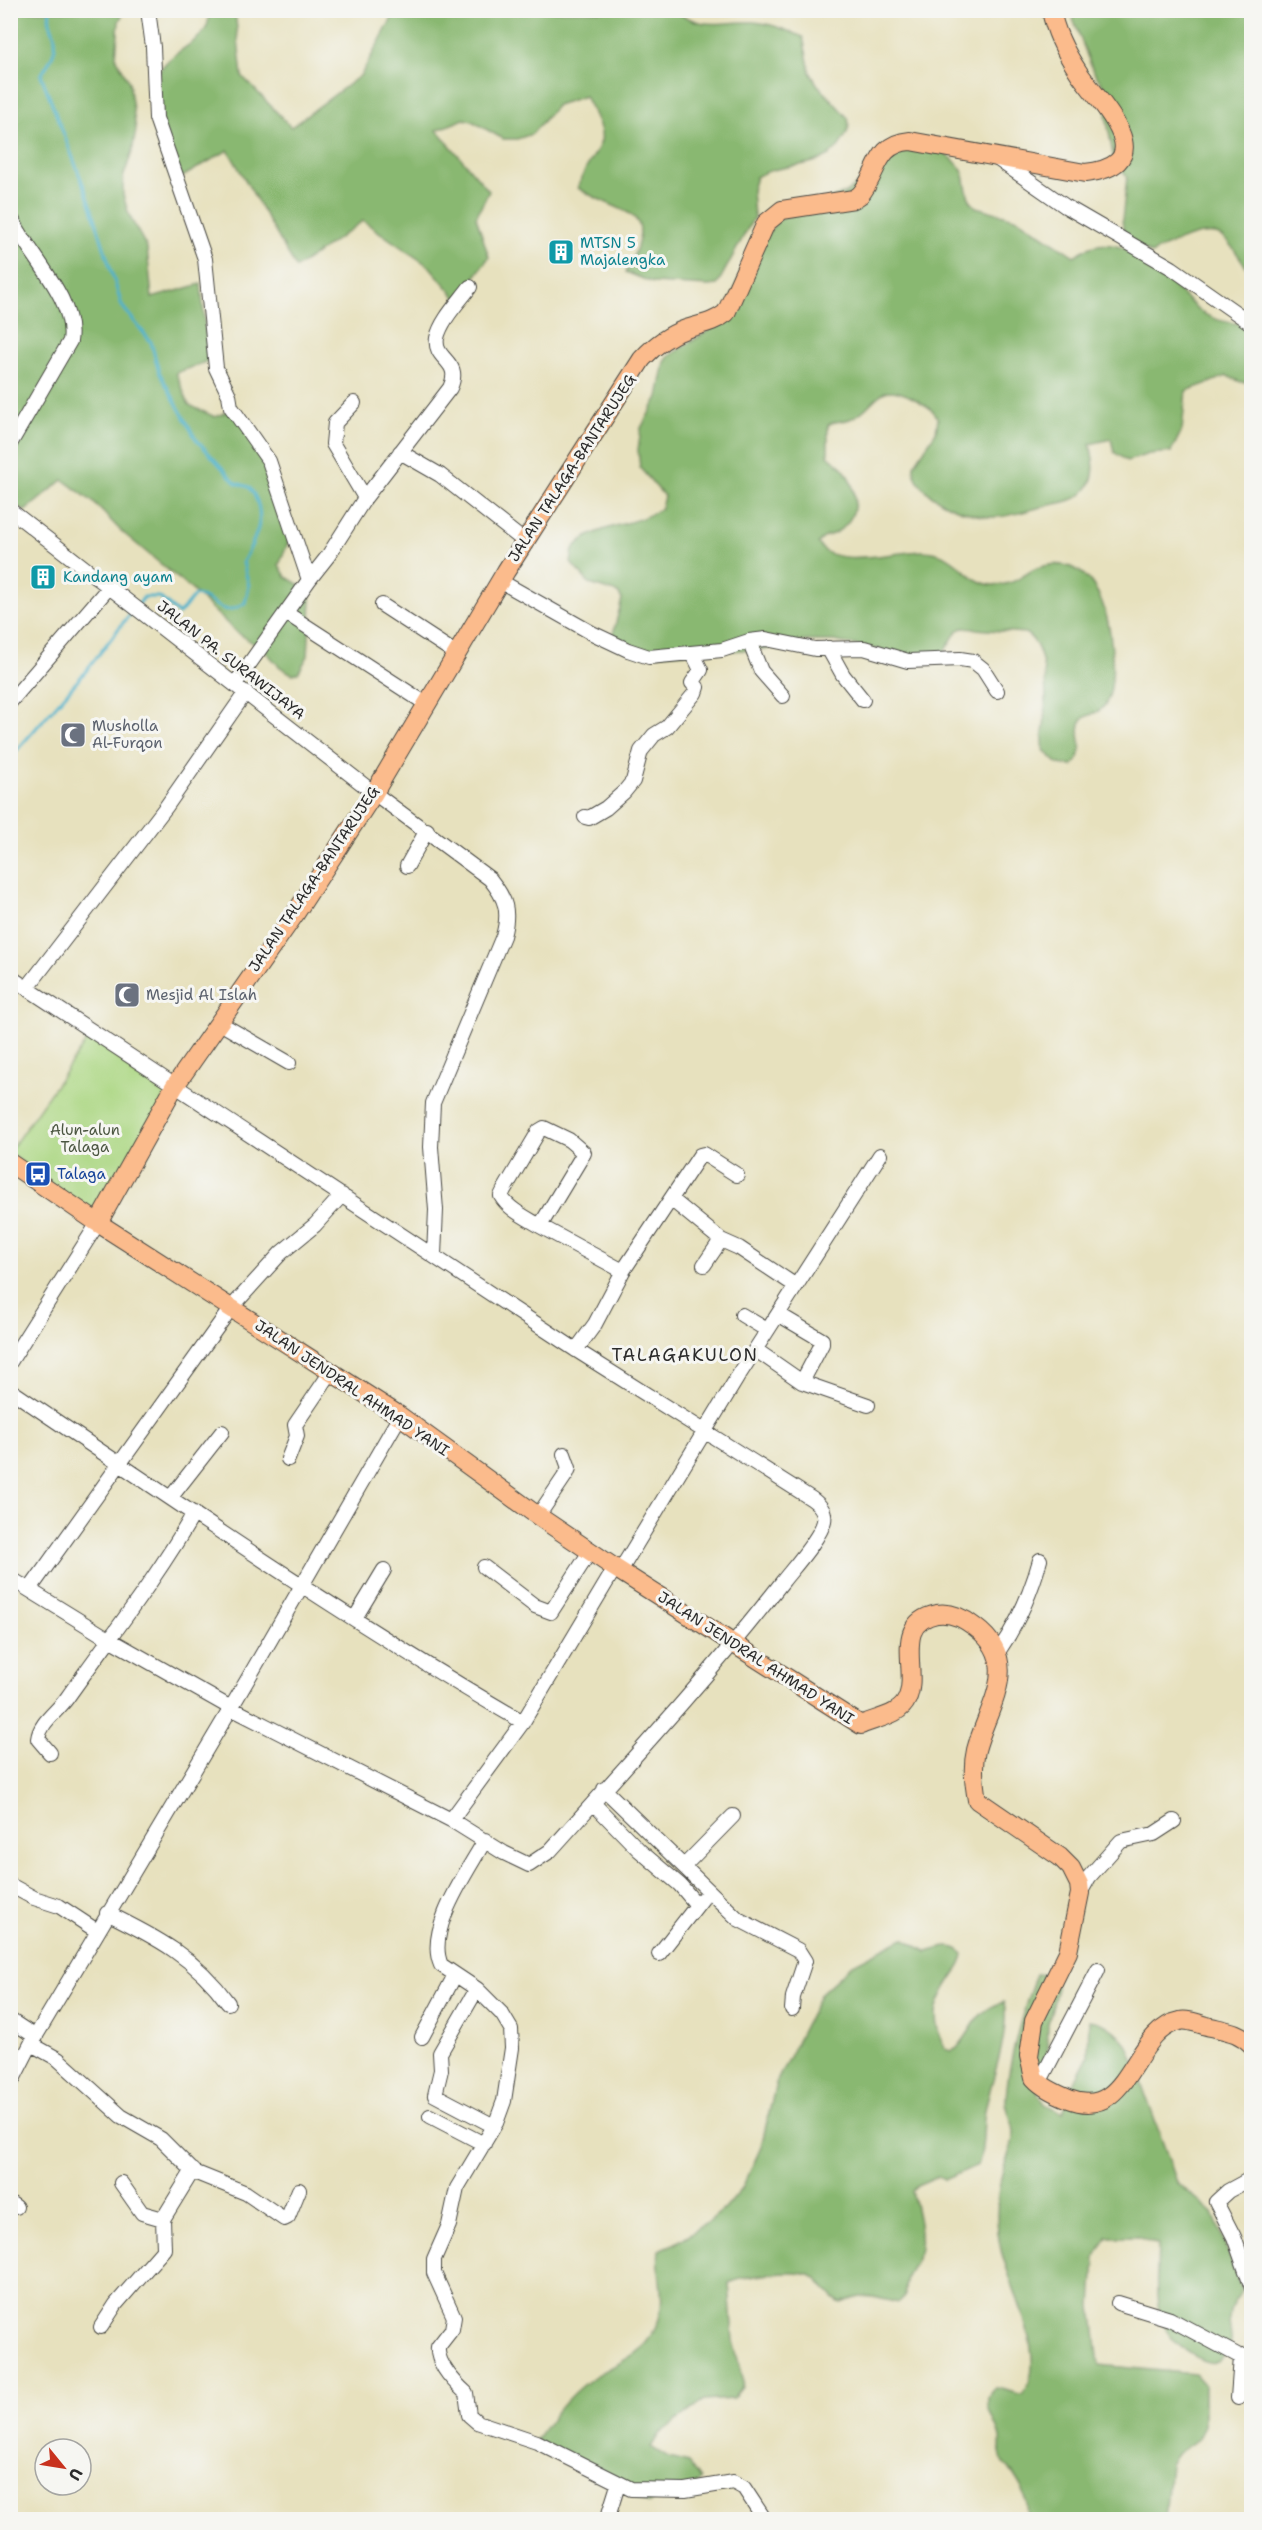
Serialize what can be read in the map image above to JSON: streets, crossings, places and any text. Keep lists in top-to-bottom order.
{
  "streets": {
    "main road": ["JALAN TALAGA-BANTARUJEG", "JALAN JENDRAL AHMAD YANI"],
    "street": ["JALAN PA. SURAWIJAYA"]
  },
  "crossings": [
    ["JALAN TALAGA-BANTARUJEG", "JALAN PA. SURAWIJAYA"],
    ["JALAN TALAGA-BANTARUJEG", "JALAN JENDRAL AHMAD YANI"]
  ],
  "districts": ["TALAGAKULON"],
  "parks": ["Alun-alun Talaga"],
  "places": {
    "building": ["MTSN 5 Majalengka", "Kandang ayam"],
    "mosque": ["Musholla Al-Furqon", "Mesjid Al Islah"],
    "bus stop": ["Talaga"]
  },
  "north": "bottom right"
}
